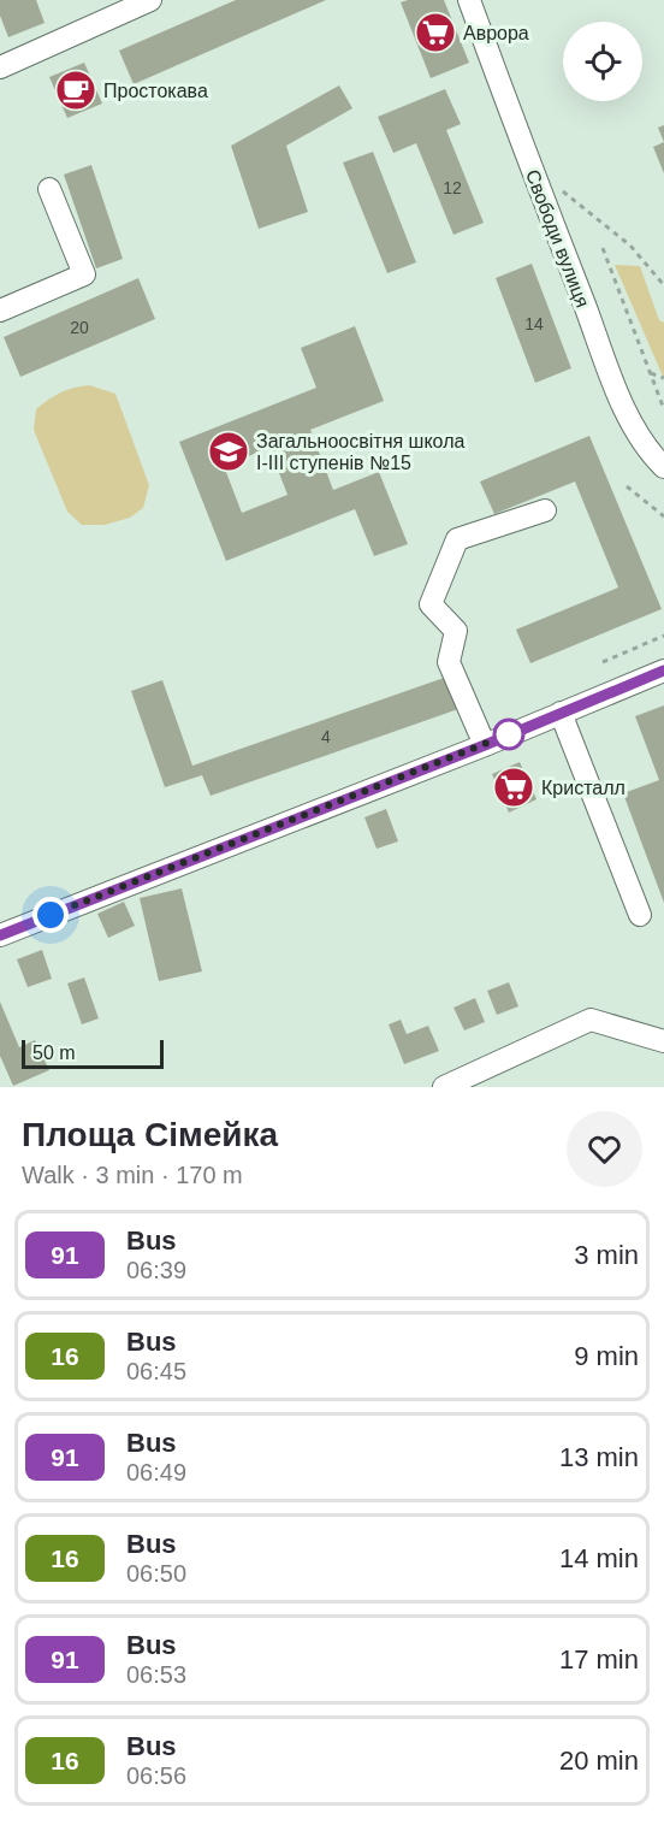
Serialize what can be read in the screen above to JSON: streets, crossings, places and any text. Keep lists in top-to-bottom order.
{
  "streets": {
    "street": ["Свободи вулиця"]
  },
  "places": {
    "supermarket": ["Аврора", "Кристалл"],
    "cafe": ["Простокава"],
    "school or university": ["Загальноосвітня школа І-ІІІ ступенів №15"]
  },
  "lines": ["bus line 91"],
  "house_numbers": [
    "12",
    "14",
    "20",
    "4"
  ],
  "scale_bar": "50 m",
  "page": {
    "scale": "50 m",
    "heading": ["Площа Сімейка", "Walk · 3 min · 170 m"],
    "list": [
      {
        "mark": "91",
        "name": "Bus",
        "note": "06:39",
        "value": "3 min"
      },
      {
        "mark": "16",
        "name": "Bus",
        "note": "06:45",
        "value": "9 min"
      },
      {
        "mark": "91",
        "name": "Bus",
        "note": "06:49",
        "value": "13 min"
      },
      {
        "mark": "16",
        "name": "Bus",
        "note": "06:50",
        "value": "14 min"
      },
      {
        "mark": "91",
        "name": "Bus",
        "note": "06:53",
        "value": "17 min"
      },
      {
        "mark": "16",
        "name": "Bus",
        "note": "06:56",
        "value": "20 min"
      }
    ]
  }
}
